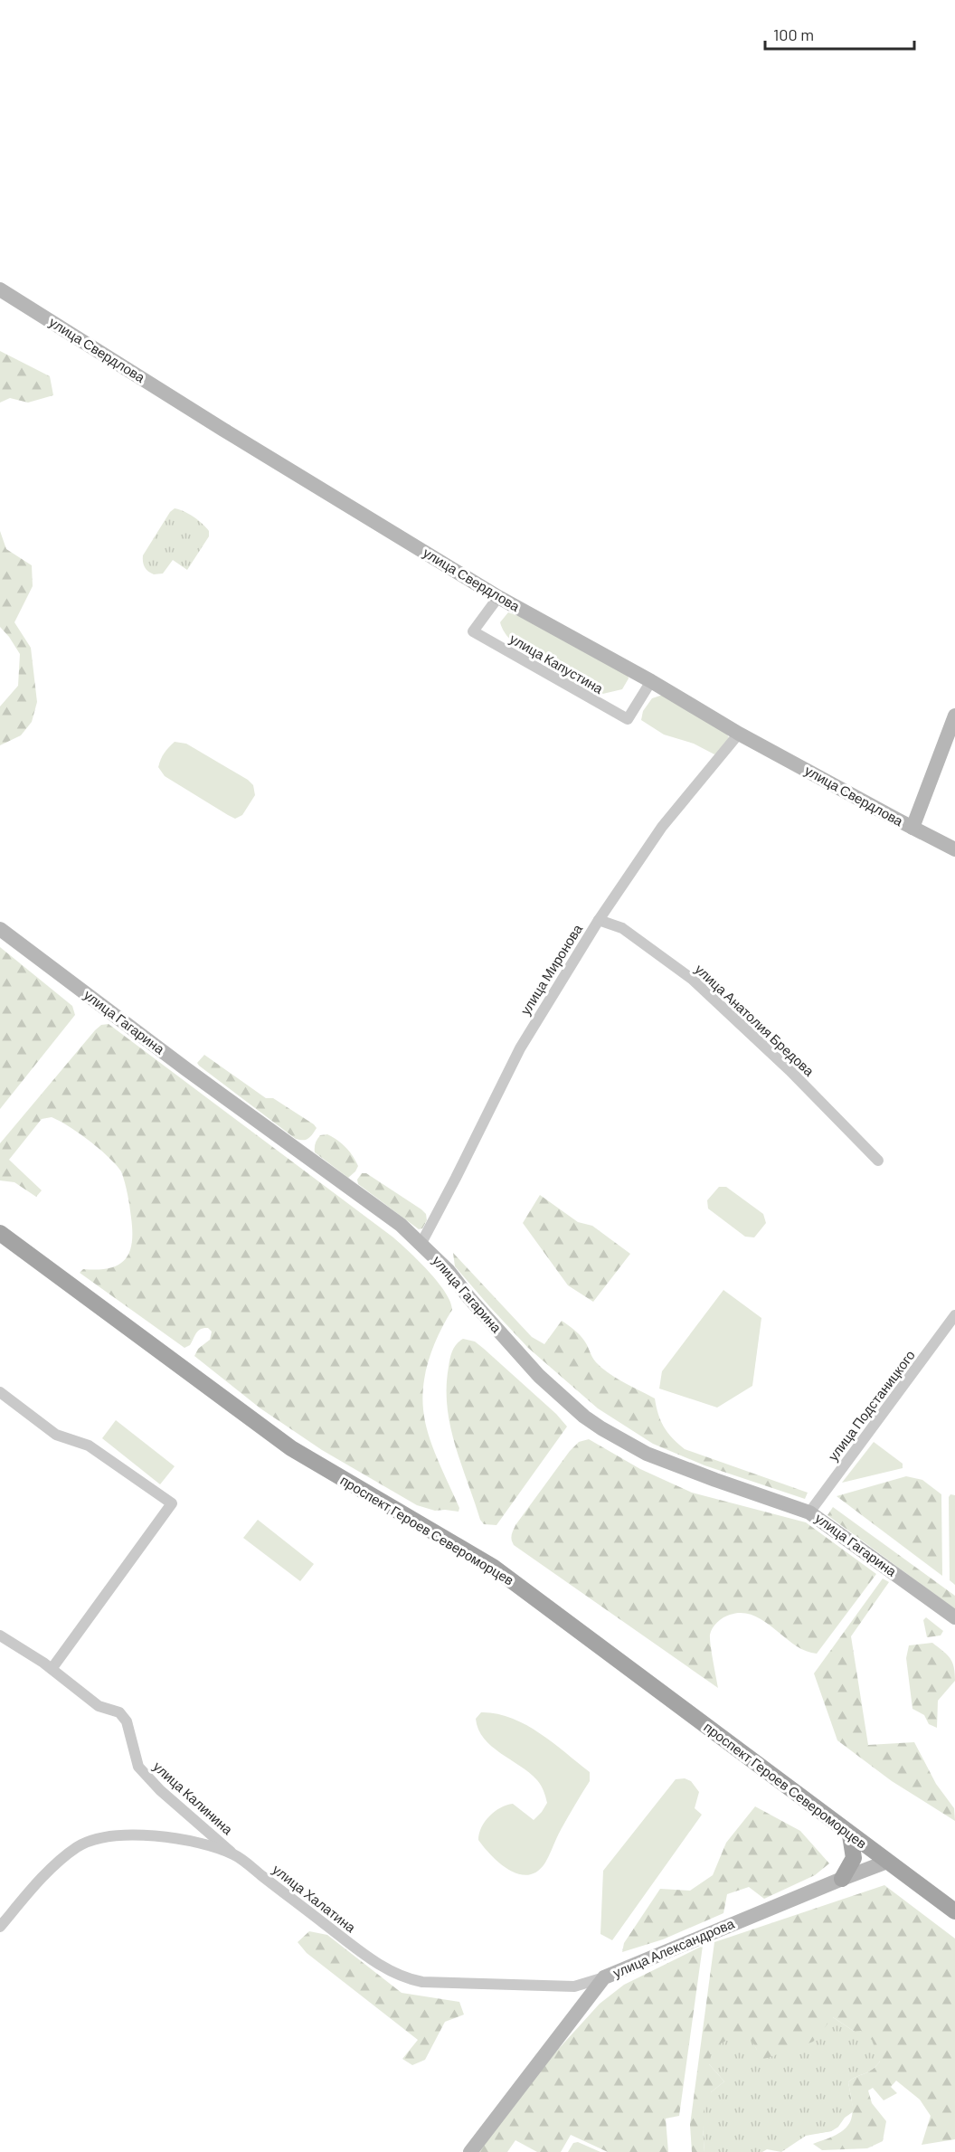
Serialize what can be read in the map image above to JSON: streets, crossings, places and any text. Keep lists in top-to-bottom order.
{
  "streets": {
    "main road": ["проспект Героев Североморцев"],
    "street": [
      "улица Свердлова",
      "улица Капустина",
      "улица Миронова",
      "улица Анатолия Бредова",
      "улица Гагарина",
      "улица Подстаницкого",
      "улица Калинина",
      "улица Халатина",
      "улица Александрова"
    ]
  },
  "crossings": [
    ["улица Свердлова", "улица Капустина"],
    ["улица Свердлова", "улица Миронова"],
    ["улица Миронова", "улица Анатолия Бредова"],
    ["улица Миронова", "улица Гагарина"],
    ["улица Гагарина", "улица Подстаницкого"],
    ["проспект Героев Североморцев", "улица Александрова"],
    ["улица Калинина", "улица Халатина"],
    ["улица Халатина", "улица Александрова"]
  ],
  "scale_bar": "100 m"
}
